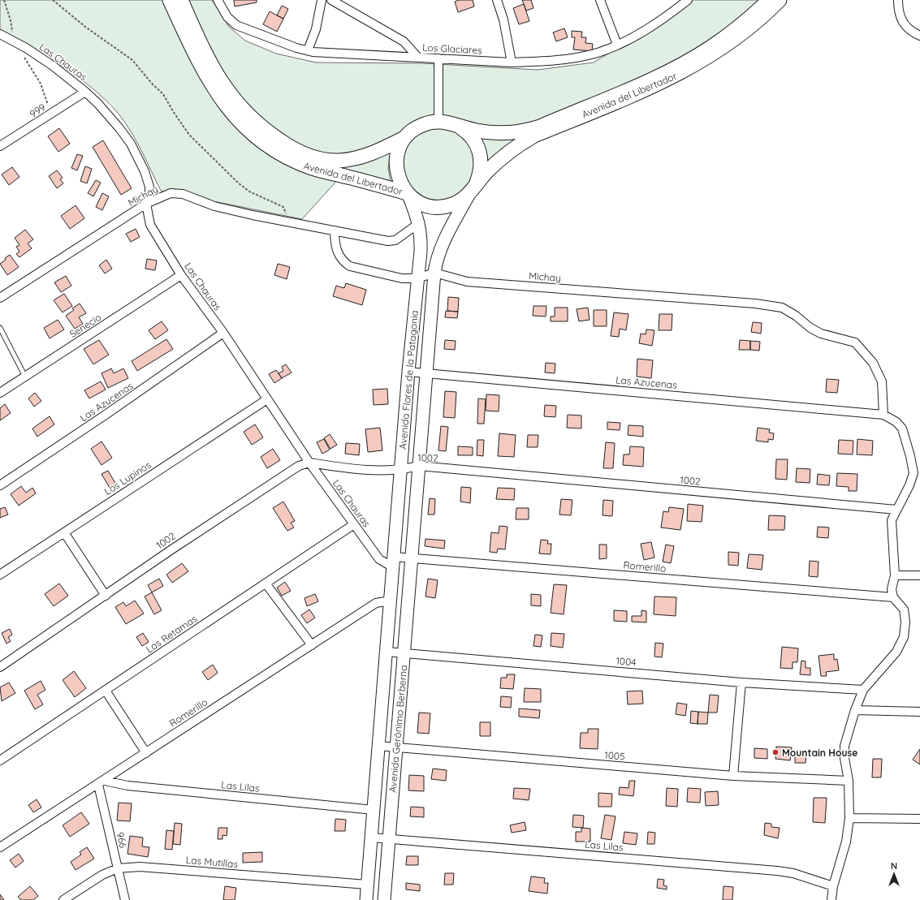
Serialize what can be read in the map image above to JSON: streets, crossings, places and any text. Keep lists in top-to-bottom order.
{
  "streets": {
    "main road": ["Avenida del Libertador"],
    "street": [
      "Los Glaciares",
      "Las Chauras",
      "999",
      "Michay",
      "Senecio",
      "Avenida Flores de la Patagonia",
      "Las Azucenas",
      "1002",
      "Los Lupinos",
      "Romerillo",
      "Las Retamas",
      "1004",
      "Avenida Gerónimo Berberna",
      "1005",
      "Las Lilas",
      "966",
      "Las Mutillas"
    ]
  },
  "crossings": [
    ["Las Chauras", "999"],
    ["Las Chauras", "Michay"],
    ["Las Chauras", "Senecio"],
    ["Las Chauras", "Avenida Flores de la Patagonia"],
    ["Las Chauras", "Las Azucenas"],
    ["Las Chauras", "1002"],
    ["Las Chauras", "Los Lupinos"],
    ["Las Chauras", "Romerillo"],
    ["Las Chauras", "Las Retamas"],
    ["Las Chauras", "Avenida Gerónimo Berberna"],
    ["Avenida del Libertador", "Avenida Flores de la Patagonia"],
    ["Michay", "Avenida Flores de la Patagonia"],
    ["Michay", "Las Azucenas"],
    ["Avenida Flores de la Patagonia", "Las Azucenas"],
    ["Avenida Flores de la Patagonia", "1002"],
    ["Avenida Flores de la Patagonia", "Romerillo"],
    ["Avenida Flores de la Patagonia", "Avenida Gerónimo Berberna"],
    ["Romerillo", "Avenida Gerónimo Berberna"],
    ["Romerillo", "Las Lilas"],
    ["Romerillo", "966"],
    ["1004", "Avenida Gerónimo Berberna"],
    ["Avenida Gerónimo Berberna", "1005"],
    ["Avenida Gerónimo Berberna", "Las Lilas"],
    ["Avenida Gerónimo Berberna", "Las Mutillas"],
    ["Las Lilas", "966"],
    ["966", "Las Mutillas"]
  ],
  "places": ["Mountain House"],
  "north": "top"
}
